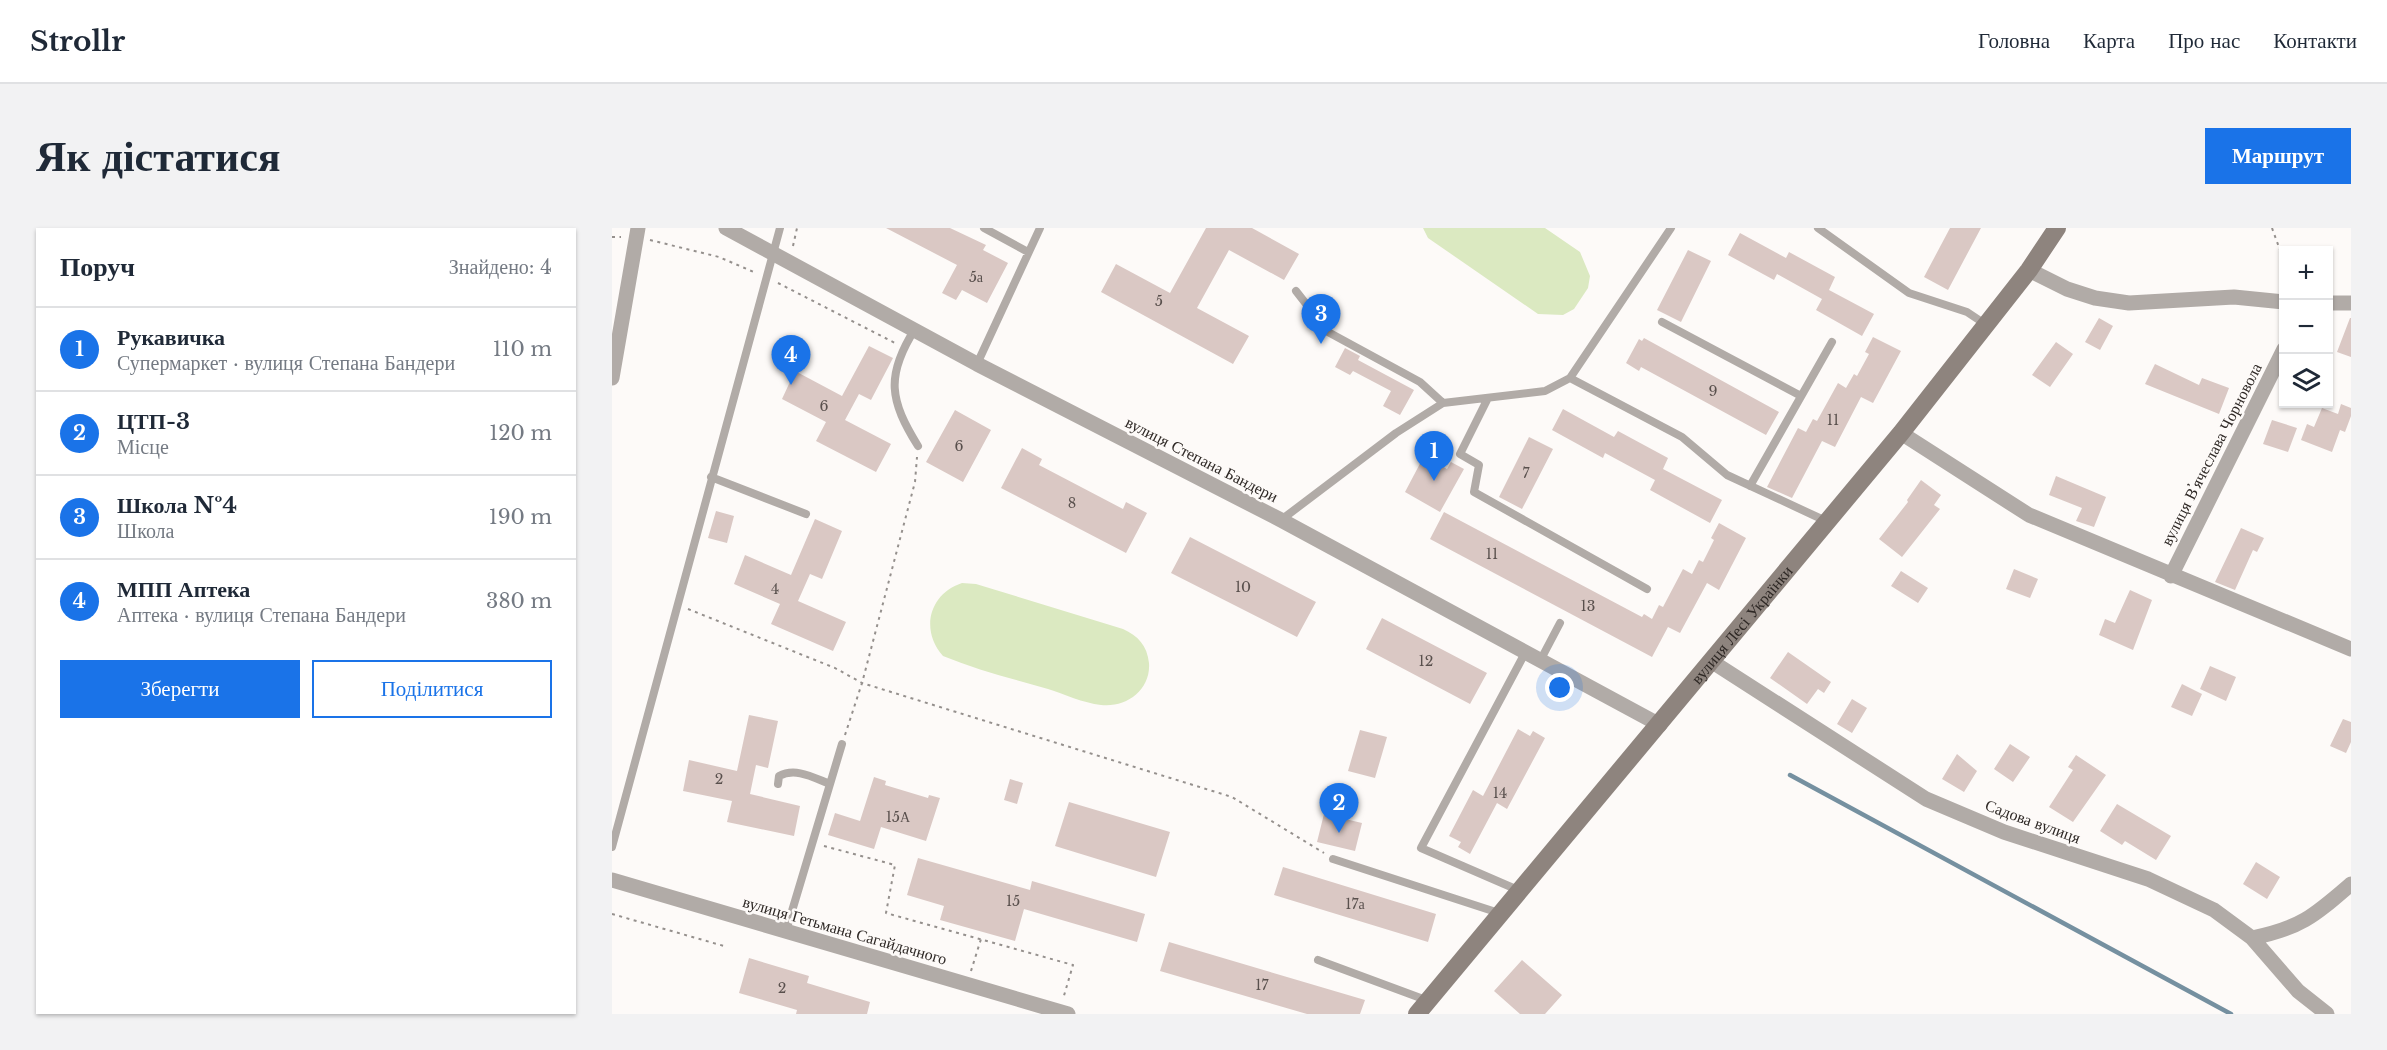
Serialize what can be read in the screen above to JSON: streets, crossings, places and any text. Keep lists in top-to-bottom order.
{
  "streets": {
    "street": [
      "вулиця Вʼячеслава Чорновола",
      "вулиця Степана Бандери",
      "вулиця Лесі Українки",
      "Садова вулиця",
      "вулиця Гетьмана Сагайдачного"
    ]
  },
  "crossings": [
    ["вулиця Степана Бандери", "вулиця Лесі Українки"],
    ["вулиця Лесі Українки", "Садова вулиця"]
  ],
  "house_numbers": [
    "5а",
    "5",
    "9",
    "6",
    "11",
    "6",
    "7",
    "8",
    "11",
    "10",
    "4",
    "13",
    "12",
    "2",
    "14",
    "15А",
    "15",
    "17а",
    "17",
    "2"
  ],
  "page": {
    "header": "Strollr",
    "nav": [
      "Головна",
      "Карта",
      "Про нас",
      "Контакти"
    ],
    "buttons": [
      "Маршрут",
      ["Зберегти", "Поділитися"]
    ],
    "title": "Як дістатися",
    "heading": ["Поруч", "Знайдено: 4"],
    "map_buttons": ["+", "−"],
    "pins": [
      "3",
      "4",
      "1",
      "2"
    ],
    "list": [
      {
        "mark": "1",
        "name": "Рукавичка",
        "note": "Супермаркет · вулиця Степана Бандери",
        "value": "110 m"
      },
      {
        "mark": "2",
        "name": "ЦТП-3",
        "note": "Місце",
        "value": "120 m"
      },
      {
        "mark": "3",
        "name": "Школа №4",
        "note": "Школа",
        "value": "190 m"
      },
      {
        "mark": "4",
        "name": "МПП Аптека",
        "note": "Аптека · вулиця Степана Бандери",
        "value": "380 m"
      }
    ]
  }
}
